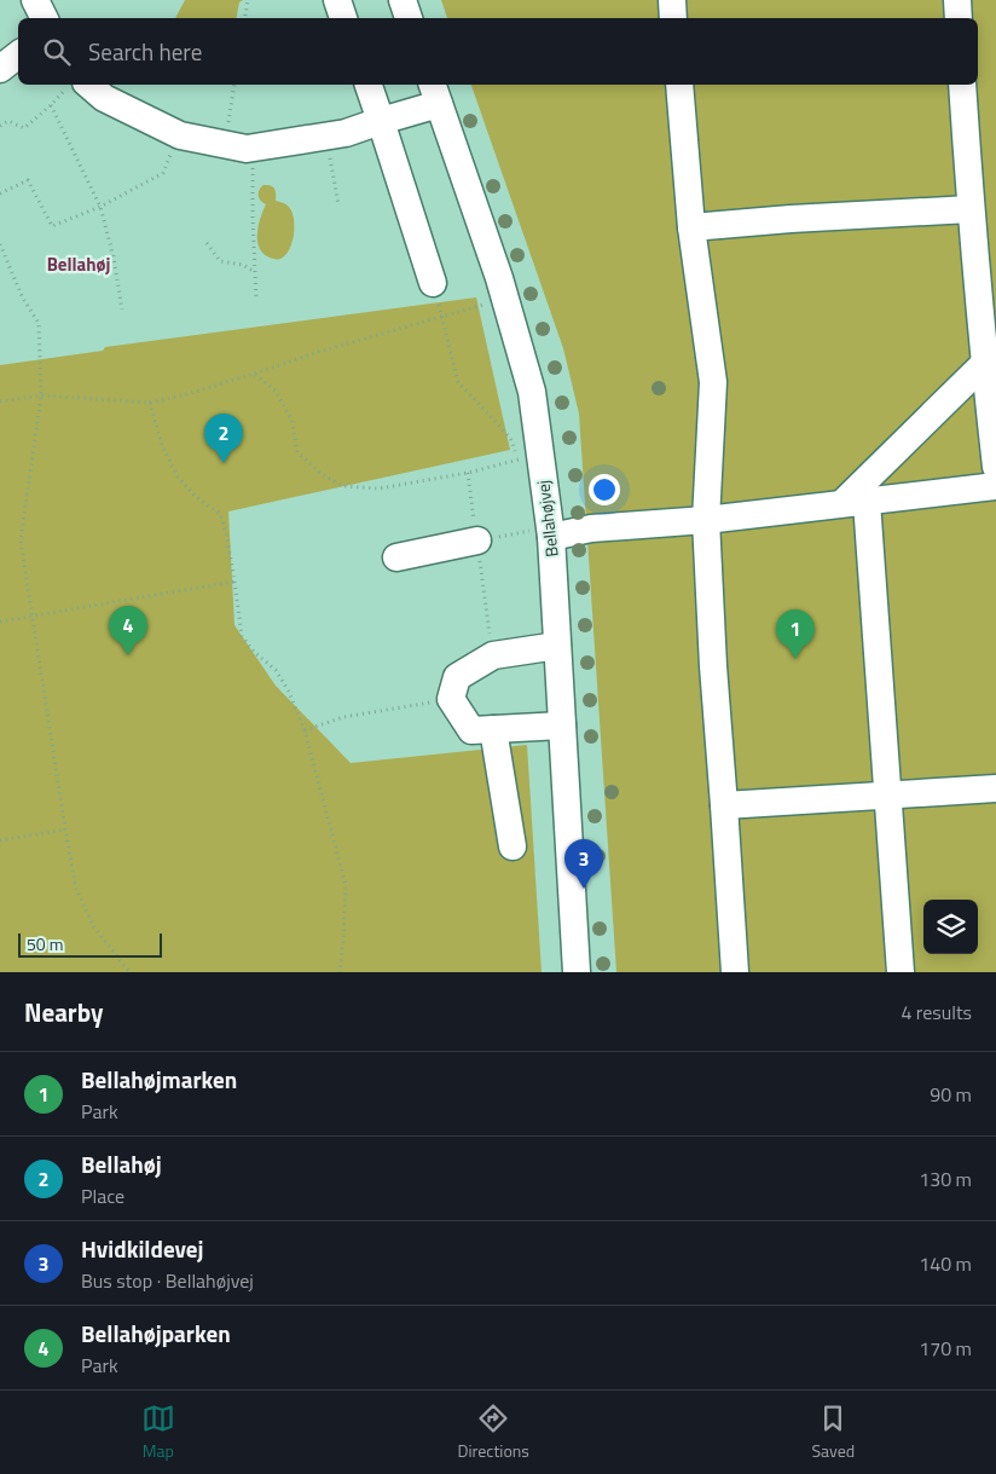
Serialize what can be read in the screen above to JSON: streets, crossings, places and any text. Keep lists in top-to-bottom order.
{
  "streets": {
    "street": ["Bellahøjvej"]
  },
  "districts": ["Bellahøj"],
  "scale_bar": "50 m",
  "page": {
    "search": "Search here",
    "pins": [
      "2",
      "4",
      "1",
      "3"
    ],
    "scale": "50 m",
    "heading": ["Nearby", "4 results"],
    "list": [
      {
        "mark": "1",
        "name": "Bellahøjmarken",
        "note": "Park",
        "value": "90 m"
      },
      {
        "mark": "2",
        "name": "Bellahøj",
        "note": "Place",
        "value": "130 m"
      },
      {
        "mark": "3",
        "name": "Hvidkildevej",
        "note": "Bus stop · Bellahøjvej",
        "value": "140 m"
      },
      {
        "mark": "4",
        "name": "Bellahøjparken",
        "note": "Park",
        "value": "170 m"
      }
    ],
    "nav": ["Map", "Directions", "Saved"]
  }
}
